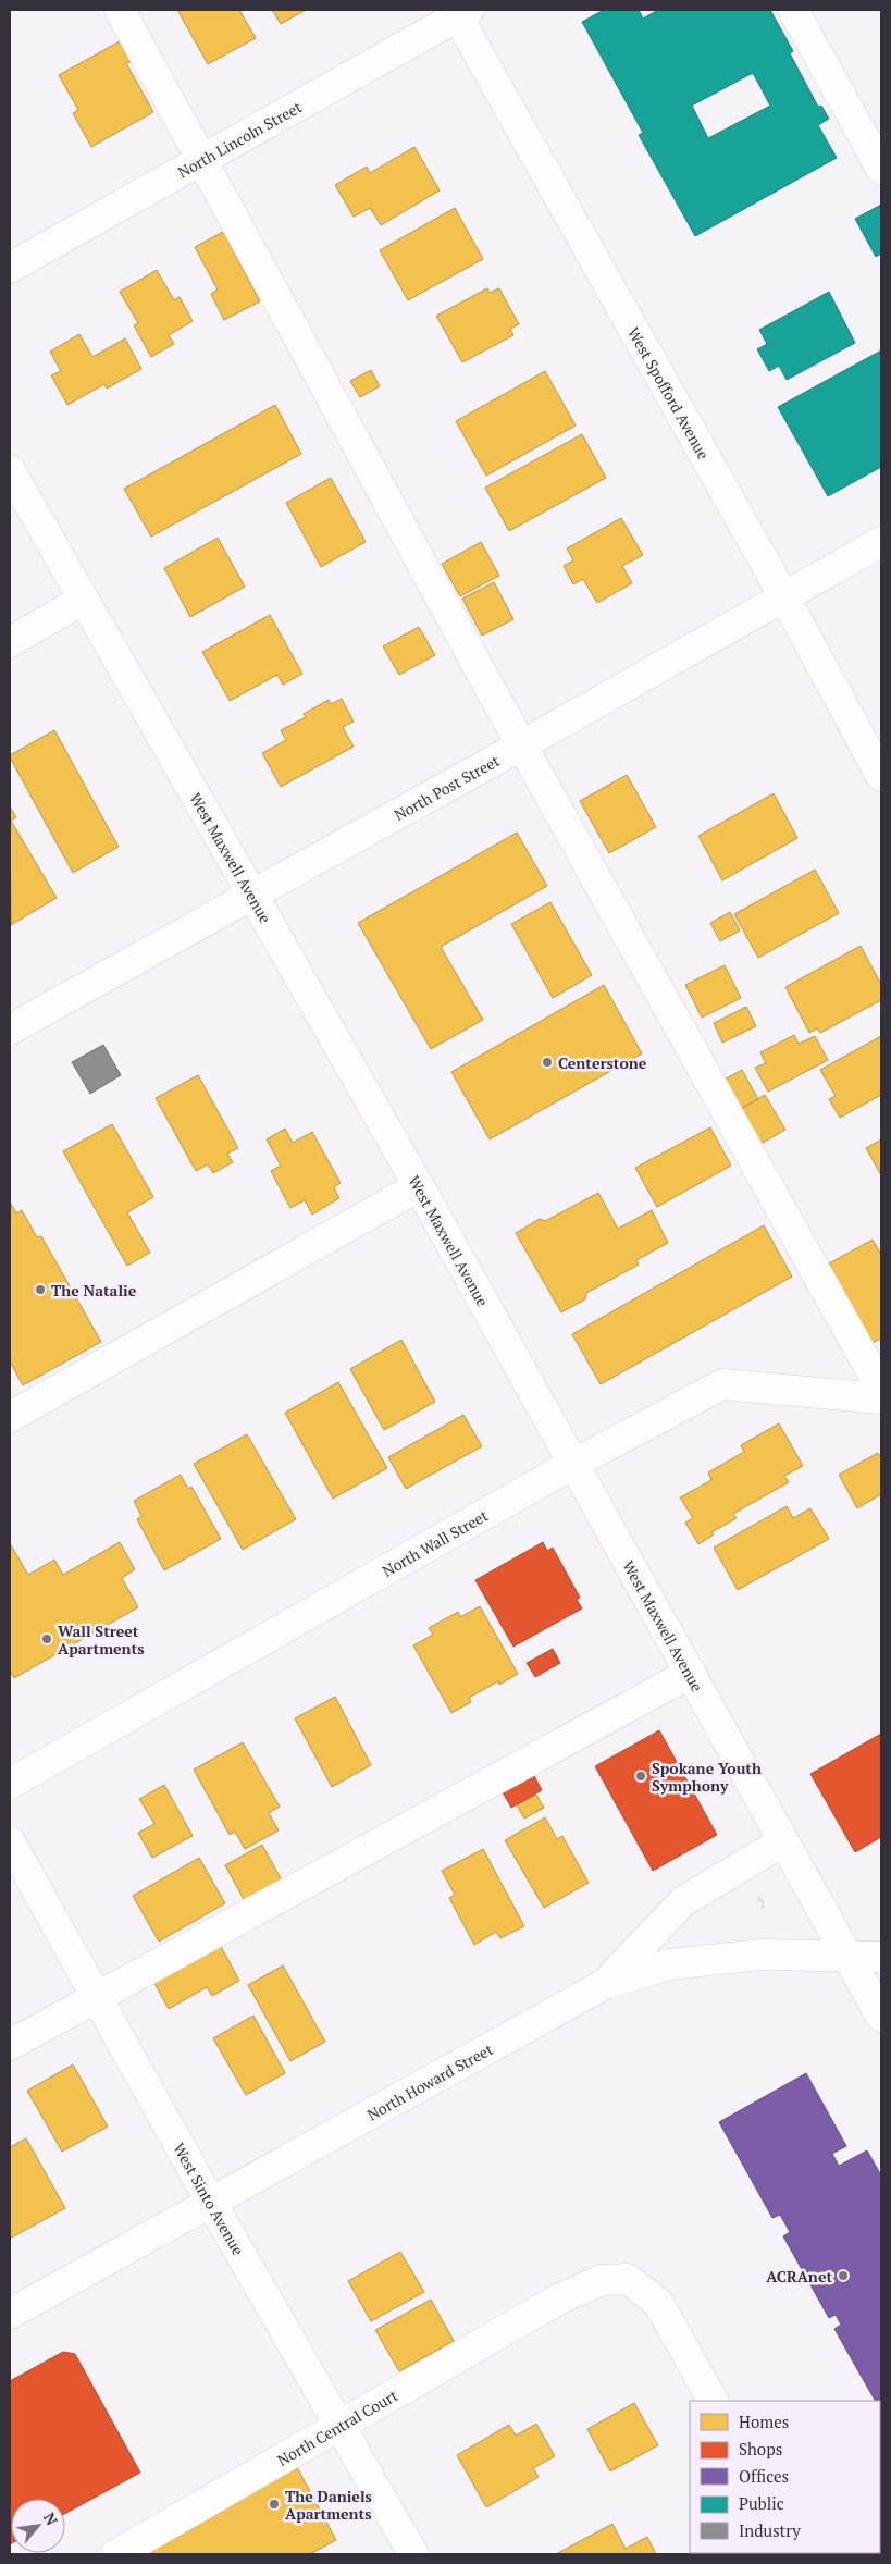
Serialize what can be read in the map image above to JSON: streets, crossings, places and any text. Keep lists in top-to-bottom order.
{
  "streets": {
    "street": [
      "North Lincoln Street",
      "West Spofford Avenue",
      "North Post Street",
      "West Maxwell Avenue",
      "North Wall Street",
      "North Howard Street",
      "West Sinto Avenue",
      "North Central Court"
    ]
  },
  "crossings": [
    ["North Lincoln Street", "West Spofford Avenue"],
    ["West Spofford Avenue", "North Post Street"],
    ["North Post Street", "West Maxwell Avenue"],
    ["West Maxwell Avenue", "North Wall Street"],
    ["West Maxwell Avenue", "North Howard Street"],
    ["North Howard Street", "West Sinto Avenue"],
    ["West Sinto Avenue", "North Central Court"]
  ],
  "places": [
    "Centerstone",
    "The Natalie",
    "Wall Street Apartments",
    "Spokane Youth Symphony",
    "ACRAnet",
    "The Daniels Apartments"
  ],
  "legend": [
    "Homes",
    "Shops",
    "Offices",
    "Public",
    "Industry"
  ],
  "north": "top right"
}
